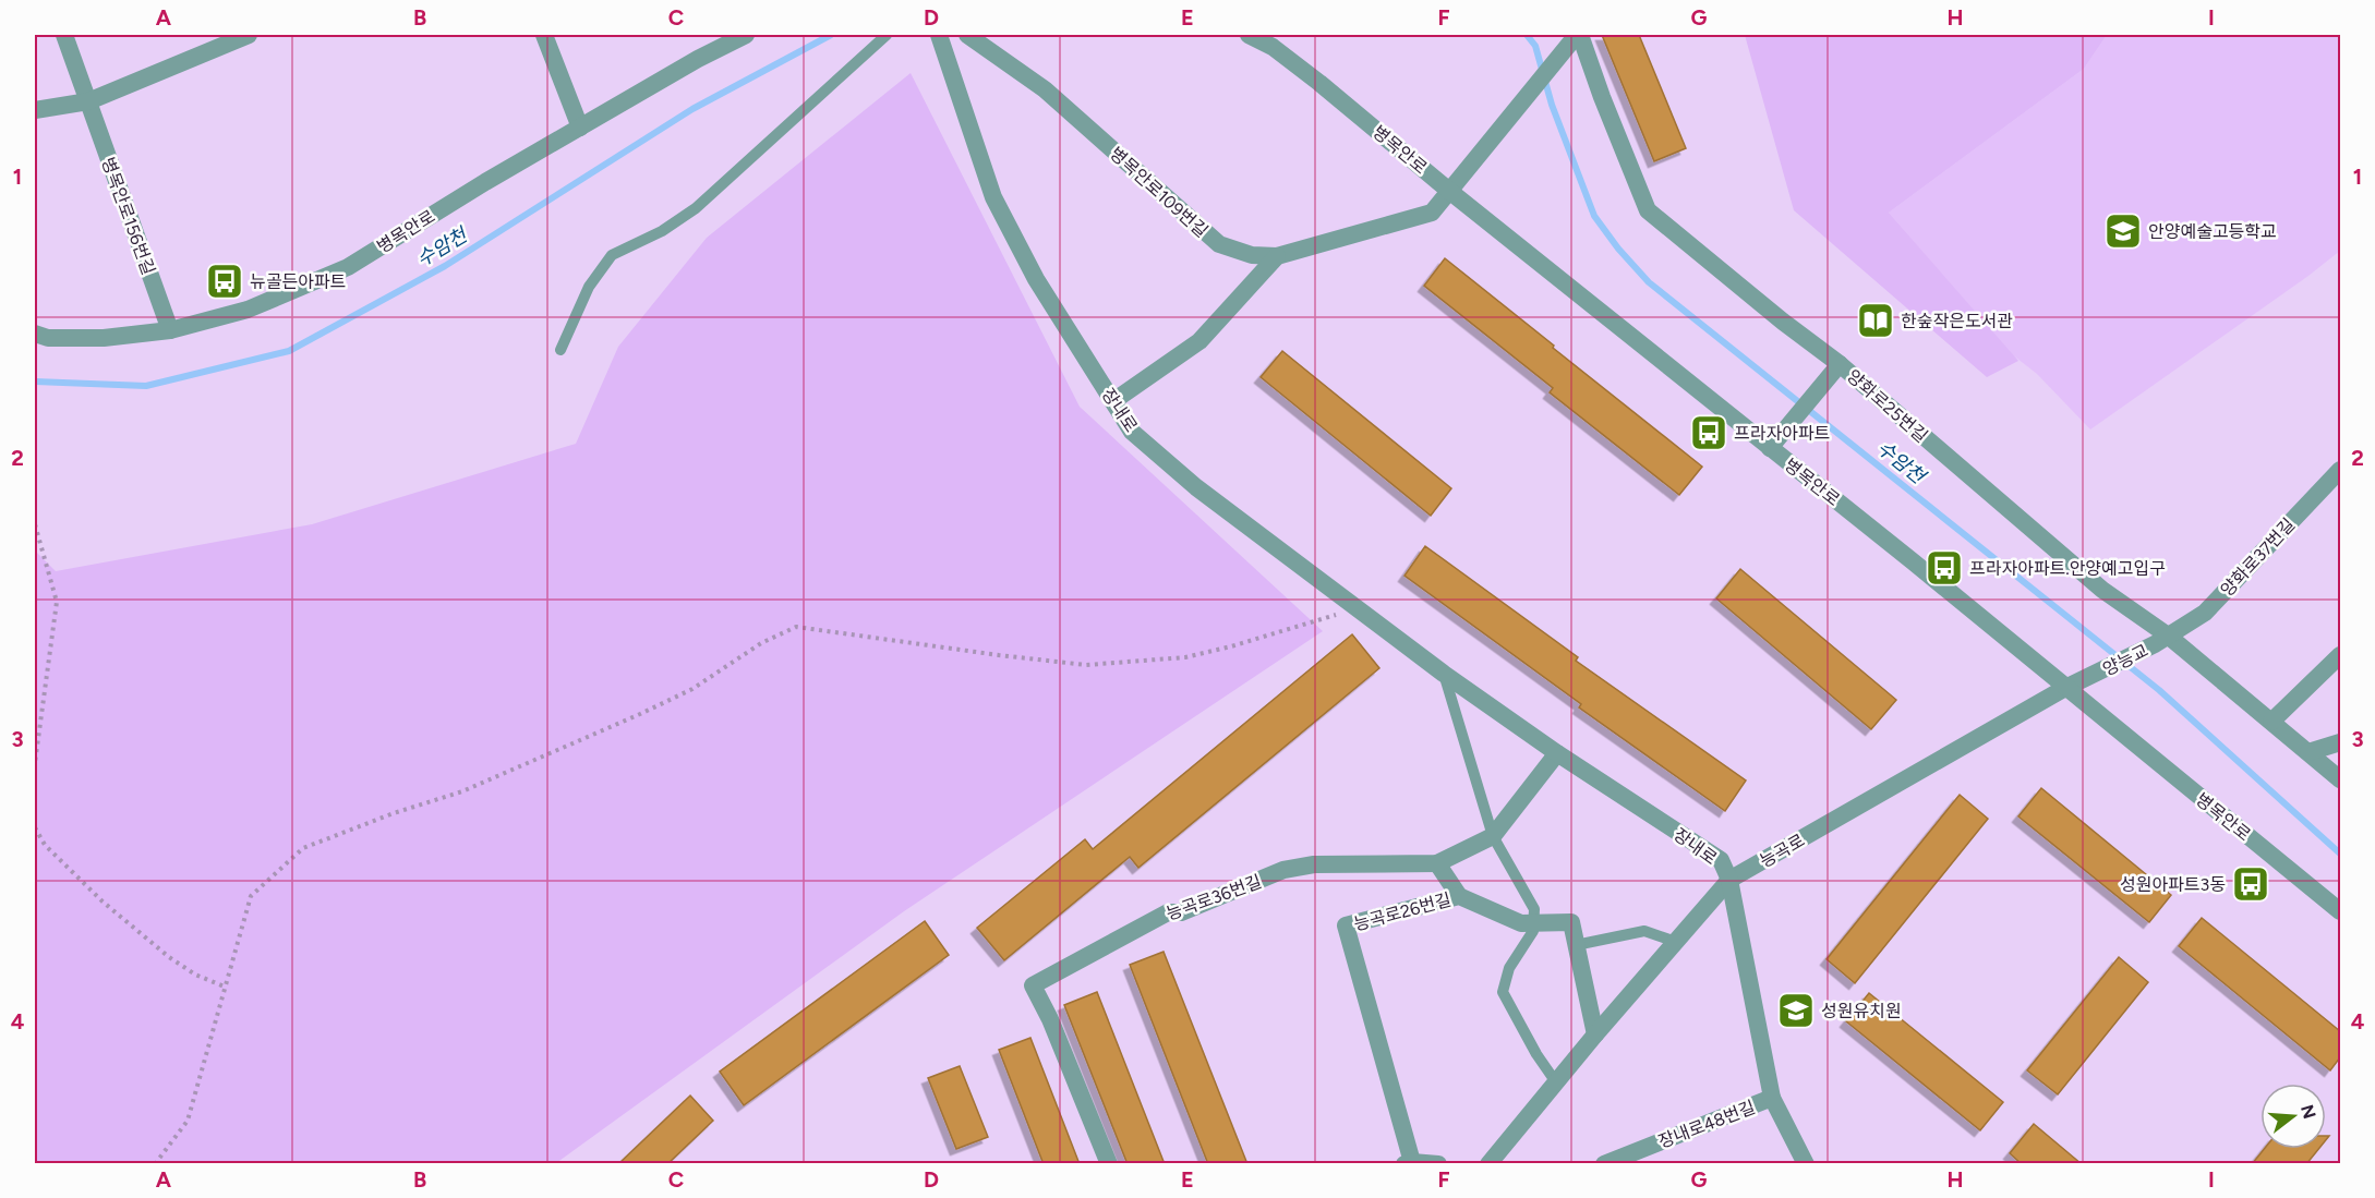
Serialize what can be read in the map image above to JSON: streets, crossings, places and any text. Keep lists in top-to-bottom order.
{
  "streets": {
    "street": [
      "병목안로",
      "병목안로109번길",
      "병목안로156번길",
      "양화로25번길",
      "장내로",
      "양화로37번길",
      "양능교",
      "능곡로",
      "능곡로36번길",
      "능곡로26번길",
      "장내로48번길"
    ]
  },
  "crossings": [
    ["병목안로", "병목안로109번길"],
    ["병목안로", "병목안로156번길"],
    ["병목안로", "양능교"],
    ["병목안로", "능곡로"],
    ["병목안로109번길", "양화로25번길"],
    ["양화로25번길", "양화로37번길"],
    ["양화로25번길", "양능교"],
    ["장내로", "능곡로"],
    ["장내로", "능곡로36번길"],
    ["장내로", "장내로48번길"],
    ["양화로37번길", "양능교"],
    ["양능교", "능곡로"]
  ],
  "water": ["수암천"],
  "places": {
    "school or university": ["안양예술고등학교", "성원유치원"],
    "bus stop": [
      "뉴골든아파트",
      "프라자아파트",
      "프라자아파트.안양예고입구",
      "성원아파트3동"
    ],
    "library": ["한숲작은도서관"]
  },
  "north": "right",
  "grid": {
    "columns": [
      "A",
      "B",
      "C",
      "D",
      "E",
      "F",
      "G",
      "H",
      "I"
    ],
    "rows": [
      "1",
      "2",
      "3",
      "4"
    ]
  }
}
